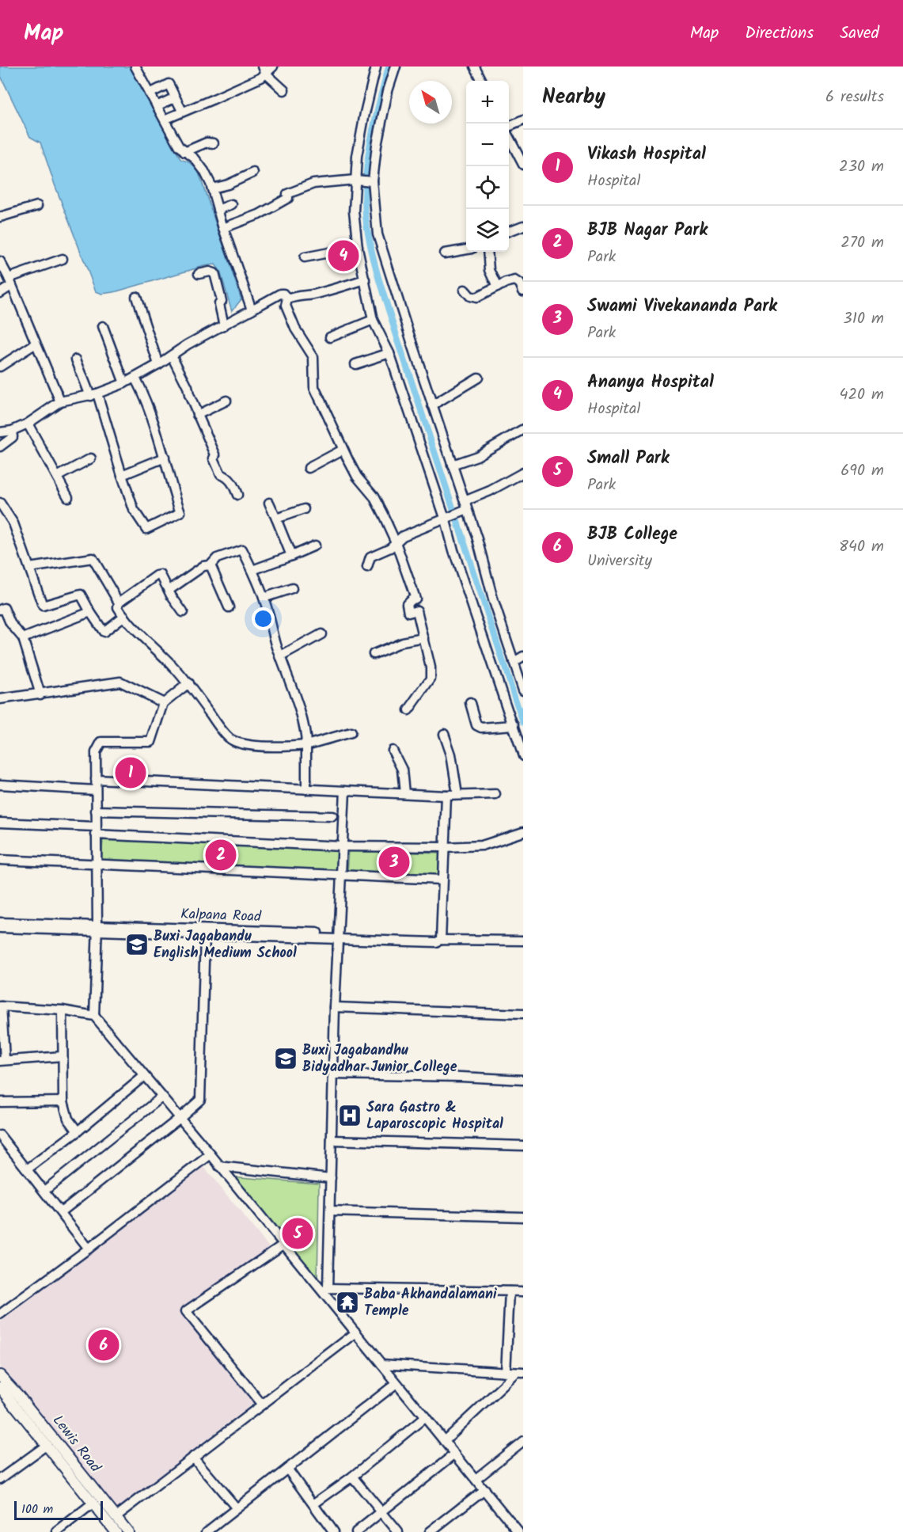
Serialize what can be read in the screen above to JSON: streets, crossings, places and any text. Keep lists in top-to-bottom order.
{
  "streets": {
    "main road": ["Lewis Road"],
    "street": ["Kalpana Road"]
  },
  "places": {
    "school or university": ["Buxi Jagabandu English Medium School", "Buxi Jagabandhu Bidyadhar Junior College"],
    "hospital": ["Sara Gastro & Laparoscopic Hospital"],
    "temple": ["Baba Akhandalamani Temple"]
  },
  "scale_bar": "100 m",
  "north": "top left",
  "page": {
    "header": "Map",
    "nav": ["Map", "Directions", "Saved"],
    "heading": ["Nearby", "6 results"],
    "map_buttons": ["+", "−"],
    "list": [
      {
        "mark": "1",
        "name": "Vikash Hospital",
        "note": "Hospital",
        "value": "230 m"
      },
      {
        "mark": "2",
        "name": "BJB Nagar Park",
        "note": "Park",
        "value": "270 m"
      },
      {
        "mark": "3",
        "name": "Swami Vivekananda Park",
        "note": "Park",
        "value": "310 m"
      },
      {
        "mark": "4",
        "name": "Ananya Hospital",
        "note": "Hospital",
        "value": "420 m"
      },
      {
        "mark": "5",
        "name": "Small Park",
        "note": "Park",
        "value": "690 m"
      },
      {
        "mark": "6",
        "name": "BJB College",
        "note": "University",
        "value": "840 m"
      }
    ],
    "pins": [
      "4",
      "1",
      "2",
      "3",
      "5",
      "6"
    ],
    "scale": "100 m"
  }
}
